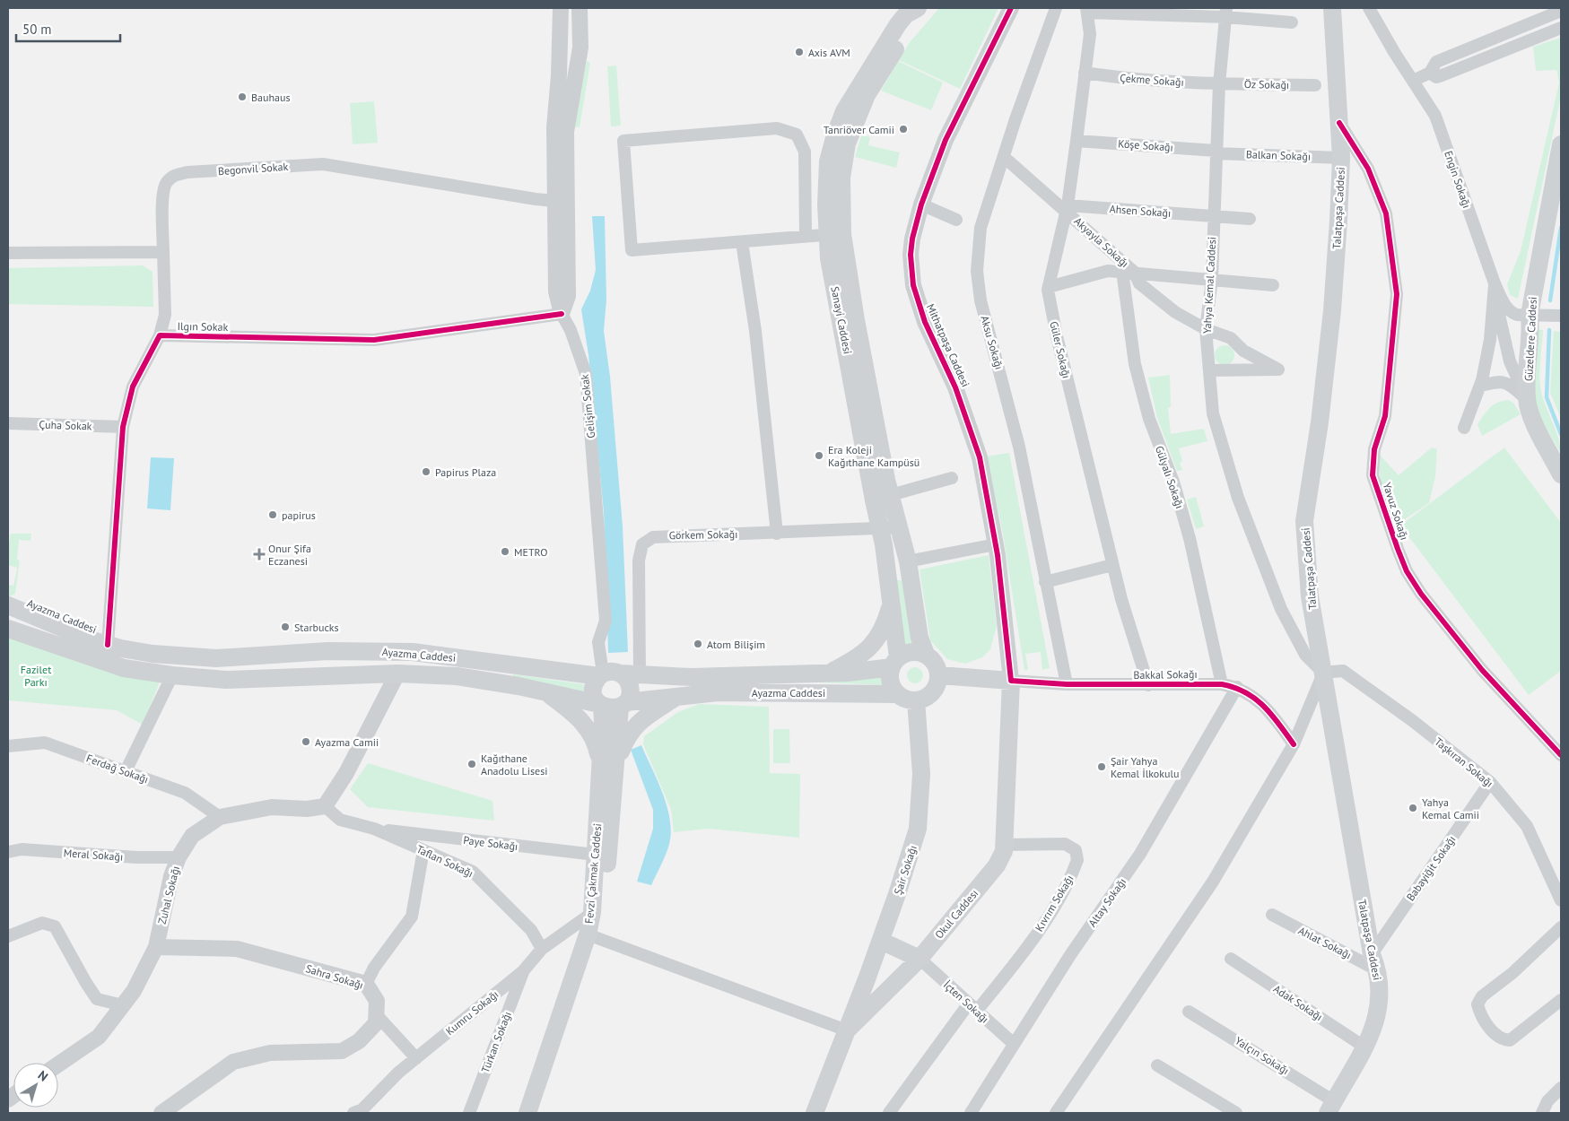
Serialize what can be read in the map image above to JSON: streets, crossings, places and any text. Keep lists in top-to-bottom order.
{
  "streets": {
    "main road": [
      "Talatpaşa Caddesi",
      "Sanayi Caddesi",
      "Güzeldere Caddesi",
      "Ayazma Caddesi",
      "Bakkal Sokağı",
      "Şair Sokağı",
      "Fevzi Çakmak Caddesi",
      "Okul Caddesı"
    ],
    "street": [
      "Çekme Sokağı",
      "Öz Sokağı",
      "Köşe Sokağı",
      "Balkan Sokağı",
      "Begonvil Sokak",
      "Engin Sokağı",
      "Ahsen Sokağı",
      "Akyayla Sokağı",
      "Yahya Kemal Caddesi",
      "Ilgın Sokak",
      "Aksu Sokağı",
      "Mithatpaşa Caddesi",
      "Güler Sokağı",
      "Gelişim Sokak",
      "Çuha Sokak",
      "Gülyalı Sokağı",
      "Yavuz Sokağı",
      "Görkem Sokağı",
      "Taşkıran Sokağı",
      "Ferdağ Sokağı",
      "Paye Sokağı",
      "Meral Sokağı",
      "Taflan Sokağı",
      "Babayiğit Sokağı",
      "Zuhal Sokağı",
      "Altay Sokağı",
      "Kıvrım Sokağı",
      "Ahlat Sokağı",
      "Sahra Sokağı",
      "İçten Sokağı",
      "Adak Sokağı",
      "Kumru Sokağı",
      "Türkan Sokağı",
      "Yalçın Sokağı"
    ]
  },
  "crossings": [
    ["Çekme Sokağı", "Öz Sokağı"],
    ["Çekme Sokağı", "Yahya Kemal Caddesi"],
    ["Çekme Sokağı", "Güler Sokağı"],
    ["Öz Sokağı", "Yahya Kemal Caddesi"],
    ["Köşe Sokağı", "Balkan Sokağı"],
    ["Köşe Sokağı", "Yahya Kemal Caddesi"],
    ["Köşe Sokağı", "Güler Sokağı"],
    ["Balkan Sokağı", "Talatpaşa Caddesi"],
    ["Balkan Sokağı", "Yahya Kemal Caddesi"],
    ["Begonvil Sokak", "Ilgın Sokak"],
    ["Begonvil Sokak", "Gelişim Sokak"],
    ["Engin Sokağı", "Güzeldere Caddesi"],
    ["Talatpaşa Caddesi", "Yahya Kemal Caddesi"],
    ["Talatpaşa Caddesi", "Yavuz Sokağı"],
    ["Talatpaşa Caddesi", "Taşkıran Sokağı"],
    ["Talatpaşa Caddesi", "Babayiğit Sokağı"],
    ["Talatpaşa Caddesi", "Ahlat Sokağı"],
    ["Talatpaşa Caddesi", "Adak Sokağı"],
    ["Talatpaşa Caddesi", "Yalçın Sokağı"],
    ["Ahsen Sokağı", "Akyayla Sokağı"],
    ["Ahsen Sokağı", "Yahya Kemal Caddesi"],
    ["Ahsen Sokağı", "Güler Sokağı"],
    ["Akyayla Sokağı", "Yahya Kemal Caddesi"],
    ["Akyayla Sokağı", "Aksu Sokağı"],
    ["Akyayla Sokağı", "Güler Sokağı"],
    ["Akyayla Sokağı", "Gülyalı Sokağı"],
    ["Yahya Kemal Caddesi", "Taşkıran Sokağı"],
    ["Sanayi Caddesi", "Görkem Sokağı"],
    ["Sanayi Caddesi", "Ayazma Caddesi"],
    ["Sanayi Caddesi", "Bakkal Sokağı"],
    ["Sanayi Caddesi", "Şair Sokağı"],
    ["Ilgın Sokak", "Gelişim Sokak"],
    ["Aksu Sokağı", "Bakkal Sokağı"],
    ["Mithatpaşa Caddesi", "Bakkal Sokağı"],
    ["Mithatpaşa Caddesi", "Okul Caddesı"],
    ["Güler Sokağı", "Bakkal Sokağı"],
    ["Gelişim Sokak", "Ayazma Caddesi"],
    ["Gelişim Sokak", "Fevzi Çakmak Caddesi"],
    ["Gülyalı Sokağı", "Bakkal Sokağı"],
    ["Görkem Sokağı", "Ayazma Caddesi"],
    ["Ayazma Caddesi", "Bakkal Sokağı"],
    ["Ayazma Caddesi", "Şair Sokağı"],
    ["Ayazma Caddesi", "Fevzi Çakmak Caddesi"],
    ["Bakkal Sokağı", "Şair Sokağı"],
    ["Bakkal Sokağı", "Altay Sokağı"],
    ["Bakkal Sokağı", "Okul Caddesı"],
    ["Taşkıran Sokağı", "Babayiğit Sokağı"],
    ["Ferdağ Sokağı", "Zuhal Sokağı"],
    ["Paye Sokağı", "Taflan Sokağı"],
    ["Paye Sokağı", "Fevzi Çakmak Caddesi"],
    ["Meral Sokağı", "Zuhal Sokağı"],
    ["Taflan Sokağı", "Zuhal Sokağı"],
    ["Taflan Sokağı", "Kumru Sokağı"],
    ["Babayiğit Sokağı", "Ahlat Sokağı"],
    ["Şair Sokağı", "Okul Caddesı"],
    ["Fevzi Çakmak Caddesi", "Kumru Sokağı"],
    ["Zuhal Sokağı", "Sahra Sokağı"],
    ["Altay Sokağı", "İçten Sokağı"],
    ["Kıvrım Sokağı", "Okul Caddesı"],
    ["Kıvrım Sokağı", "İçten Sokağı"],
    ["Okul Caddesı", "İçten Sokağı"],
    ["Kumru Sokağı", "Türkan Sokağı"]
  ],
  "parks": ["Fazilet Parkı"],
  "places": {
    "other": [
      "Axis AVM",
      "Bauhaus",
      "Tanriöver Camii",
      "Era Koleji Kağıthane Kampüsü",
      "Papirus Plaza",
      "papirus",
      "METRO",
      "Starbucks",
      "Atom Bilişim",
      "Ayazma Camii",
      "Kağıthane Anadolu Lisesi",
      "Şair Yahya Kemal İlkokulu",
      "Yahya Kemal Camii"
    ],
    "health": ["Onur Şifa Eczanesi"]
  },
  "scale_bar": "50 m",
  "north": "top right"
}
